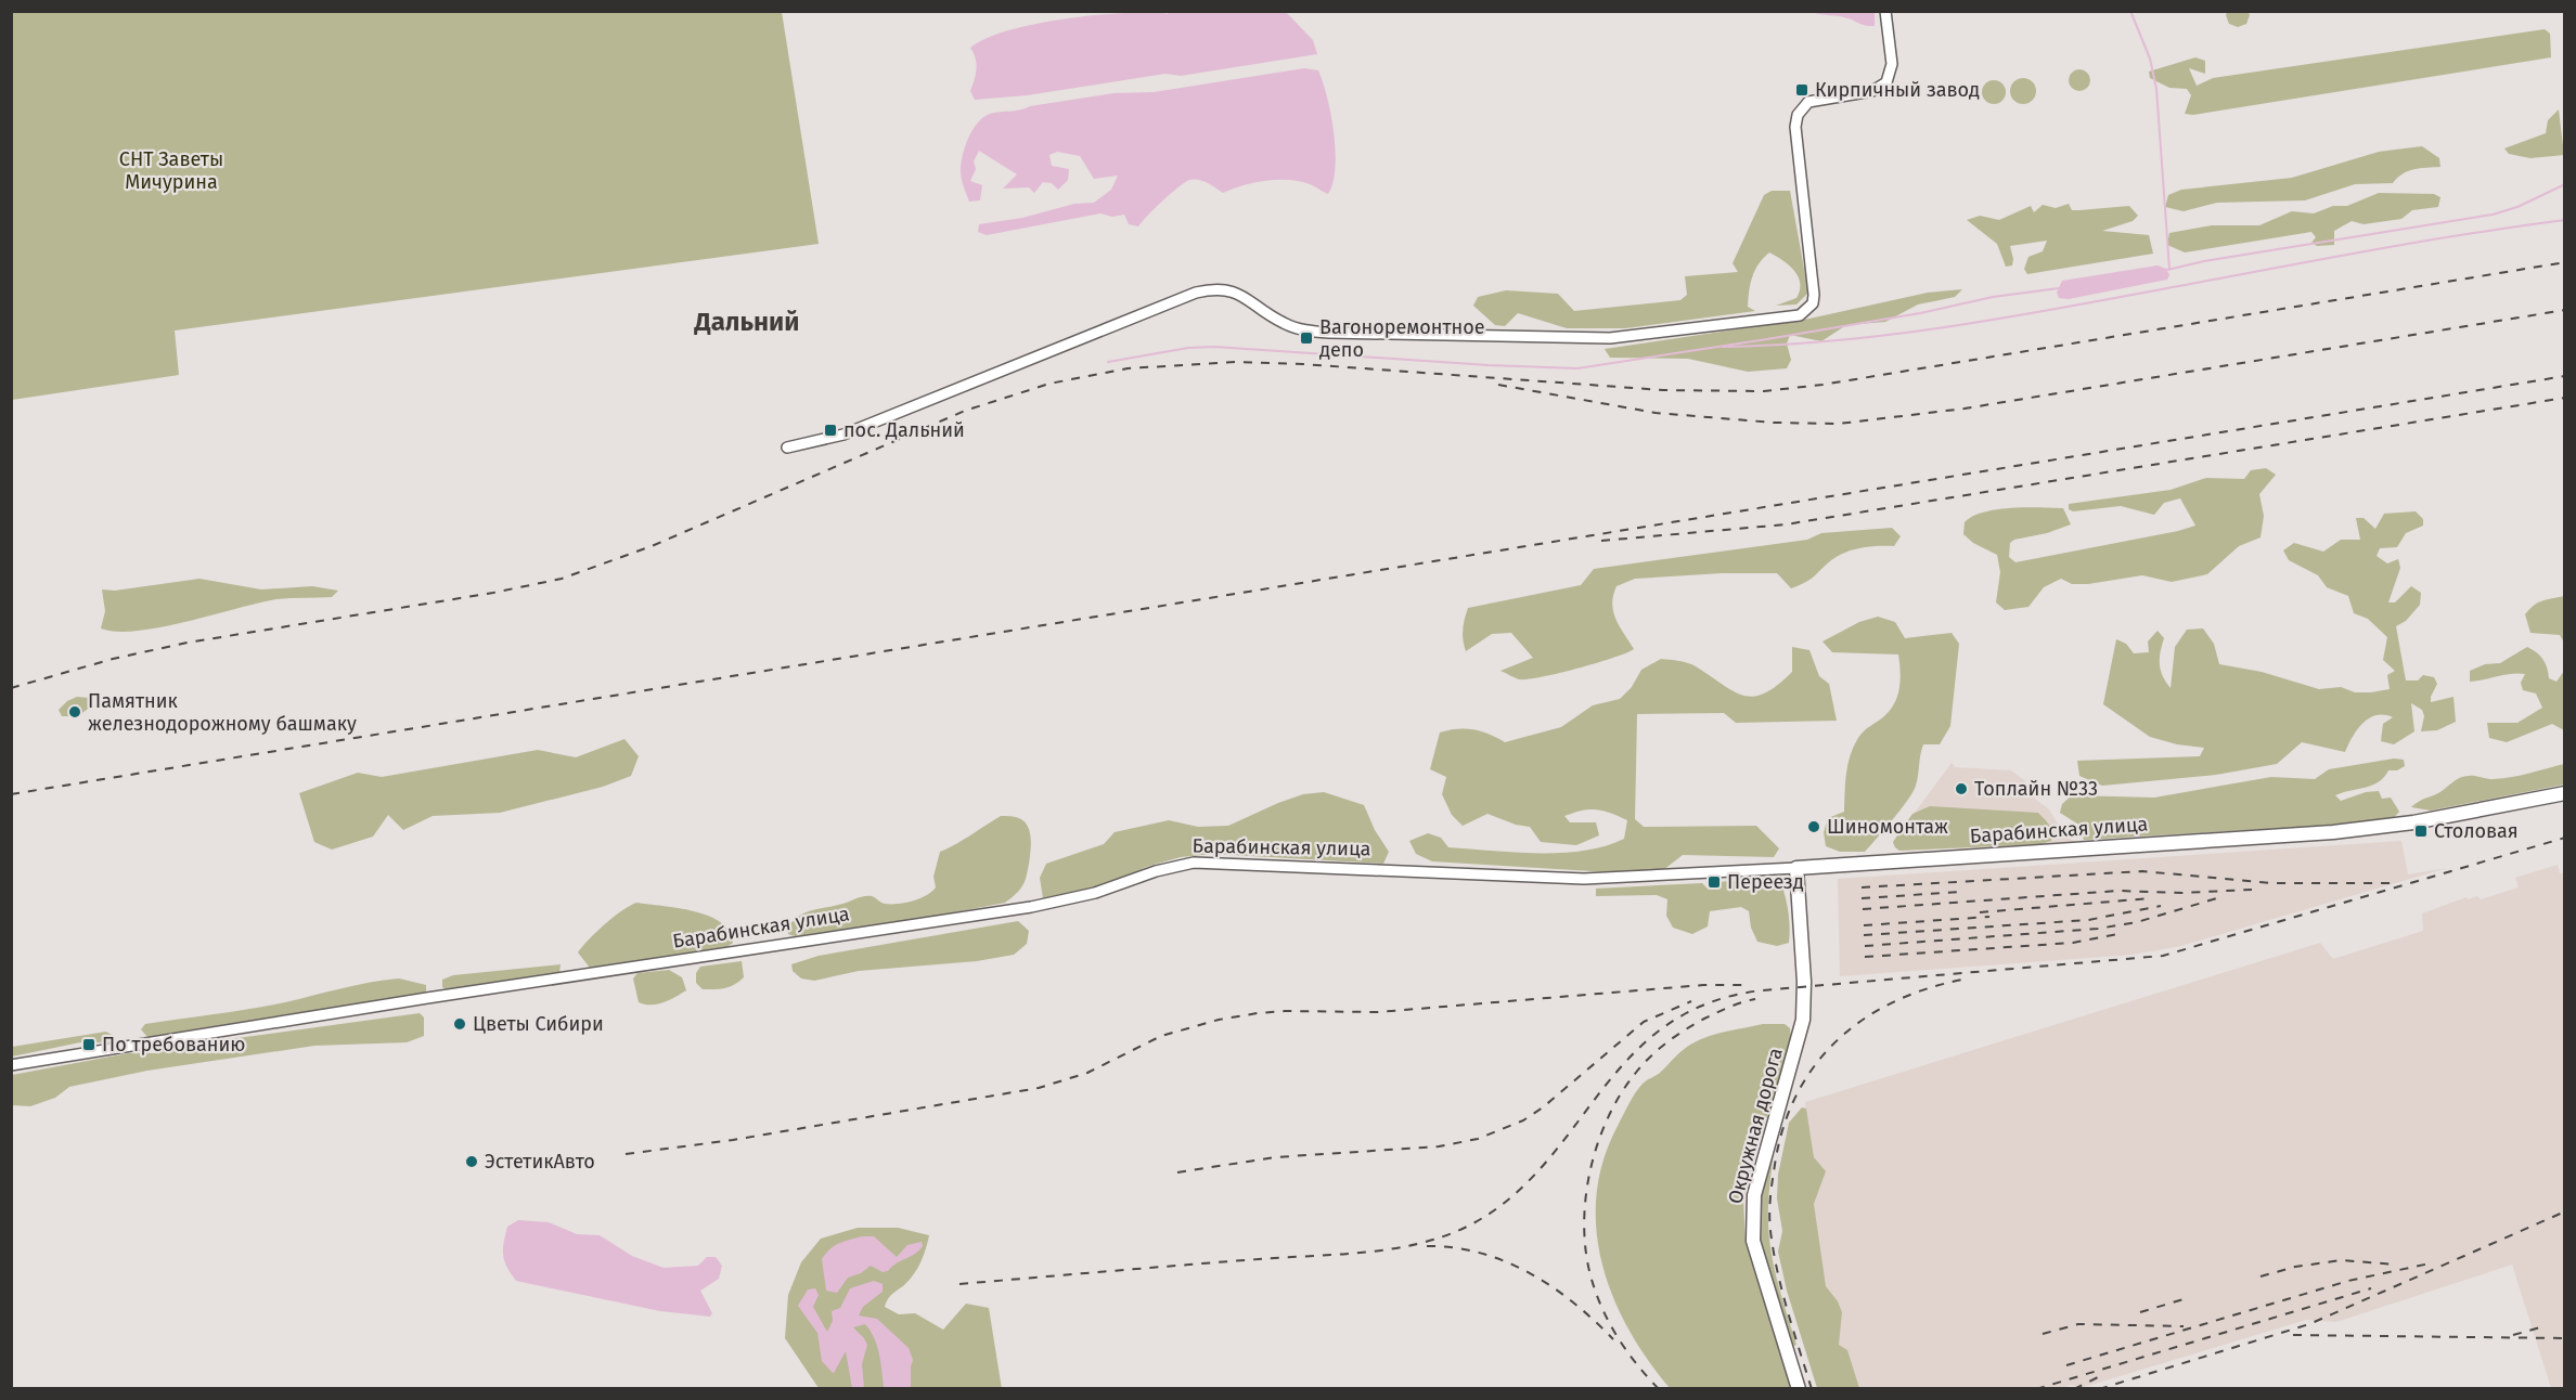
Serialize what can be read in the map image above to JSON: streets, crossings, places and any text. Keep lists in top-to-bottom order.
{
  "streets": {
    "main road": ["Барабинская улица", "Окружная дорога"]
  },
  "crossings": [
    ["Барабинская улица", "Окружная дорога"]
  ],
  "districts": ["Дальний"],
  "parks": ["СНТ Заветы Мичурина"],
  "places": {
    "transit": [
      "Кирпичный завод",
      "Вагоноремонтное депо",
      "пос. Дальний",
      "Столовая",
      "Переезд",
      "По требованию"
    ],
    "other": [
      "Памятник железнодорожному башмаку",
      "Топлайн №33",
      "Шиномонтаж",
      "Цветы Сибири",
      "ЭстетикАвто"
    ]
  }
}
